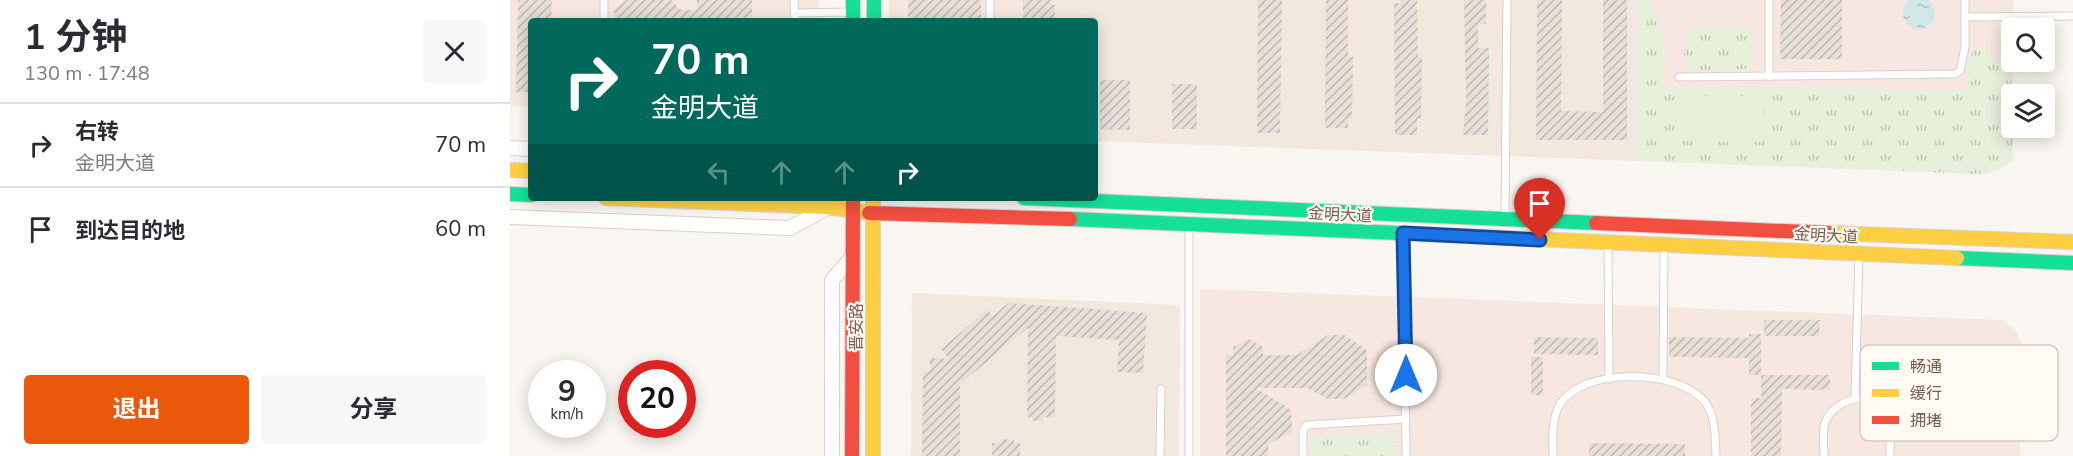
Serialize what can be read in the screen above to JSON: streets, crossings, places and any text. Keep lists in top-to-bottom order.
{
  "streets": {
    "main road": ["金明大道", "晋安路"]
  },
  "crossings": [
    ["金明大道", "晋安路"]
  ],
  "legend": ["畅通", "缓行", "拥堵"],
  "page": {
    "heading": ["1 分钟", "130 m · 17:48"],
    "turn": ["70 m", "金明大道"],
    "list": [
      {
        "name": "右转",
        "note": "金明大道",
        "value": "70 m"
      },
      {
        "name": "到达目的地",
        "value": "60 m"
      }
    ],
    "speed": "9 km/h",
    "limit": "20",
    "buttons": ["退出", "分享"]
  }
}
